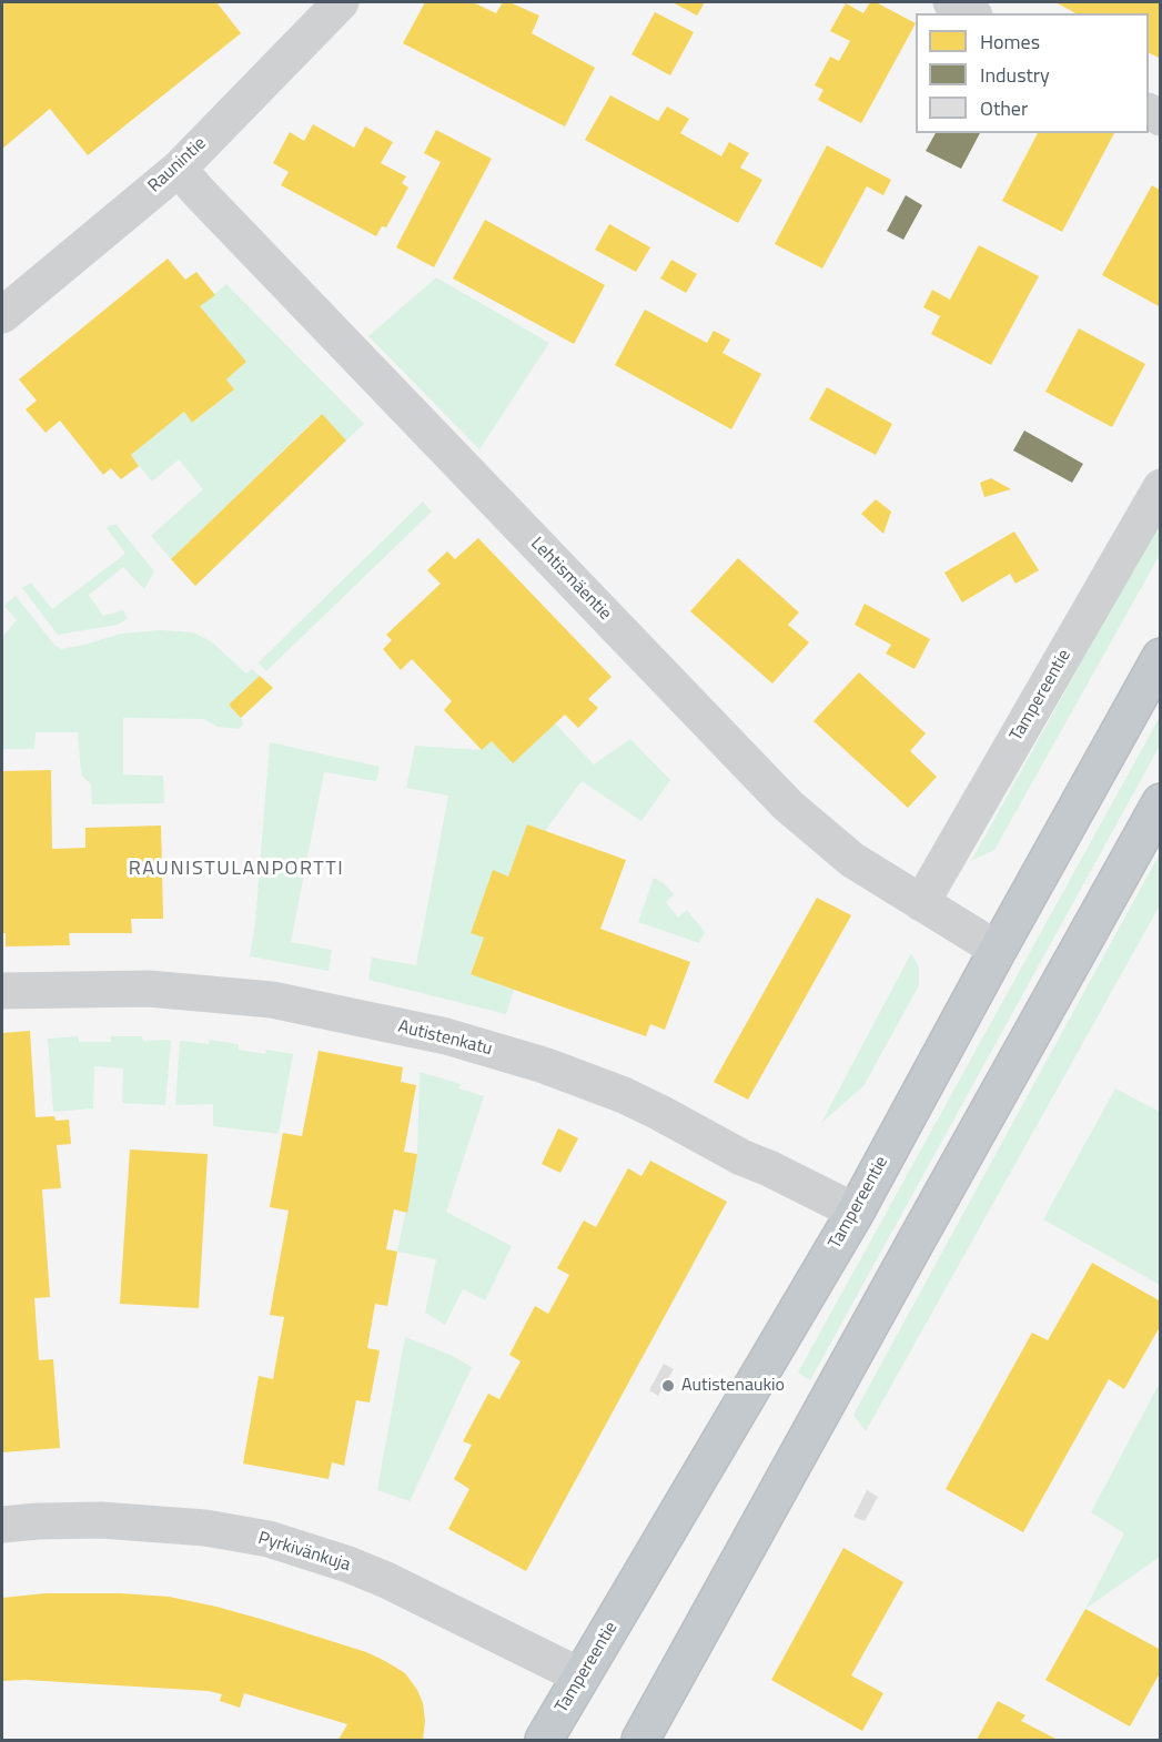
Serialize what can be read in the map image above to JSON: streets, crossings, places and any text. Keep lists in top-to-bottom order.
{
  "streets": {
    "highway": ["Tampereentie"],
    "street": [
      "Raunintie",
      "Lehtismäentie",
      "Autistenkatu",
      "Pyrkivänkuja"
    ]
  },
  "crossings": [
    ["Raunintie", "Lehtismäentie"],
    ["Lehtismäentie", "Tampereentie"],
    ["Tampereentie", "Autistenkatu"],
    ["Tampereentie", "Pyrkivänkuja"]
  ],
  "districts": ["RAUNISTULANPORTTI"],
  "places": ["Autistenaukio"],
  "legend": ["Homes", "Industry", "Other"]
}
